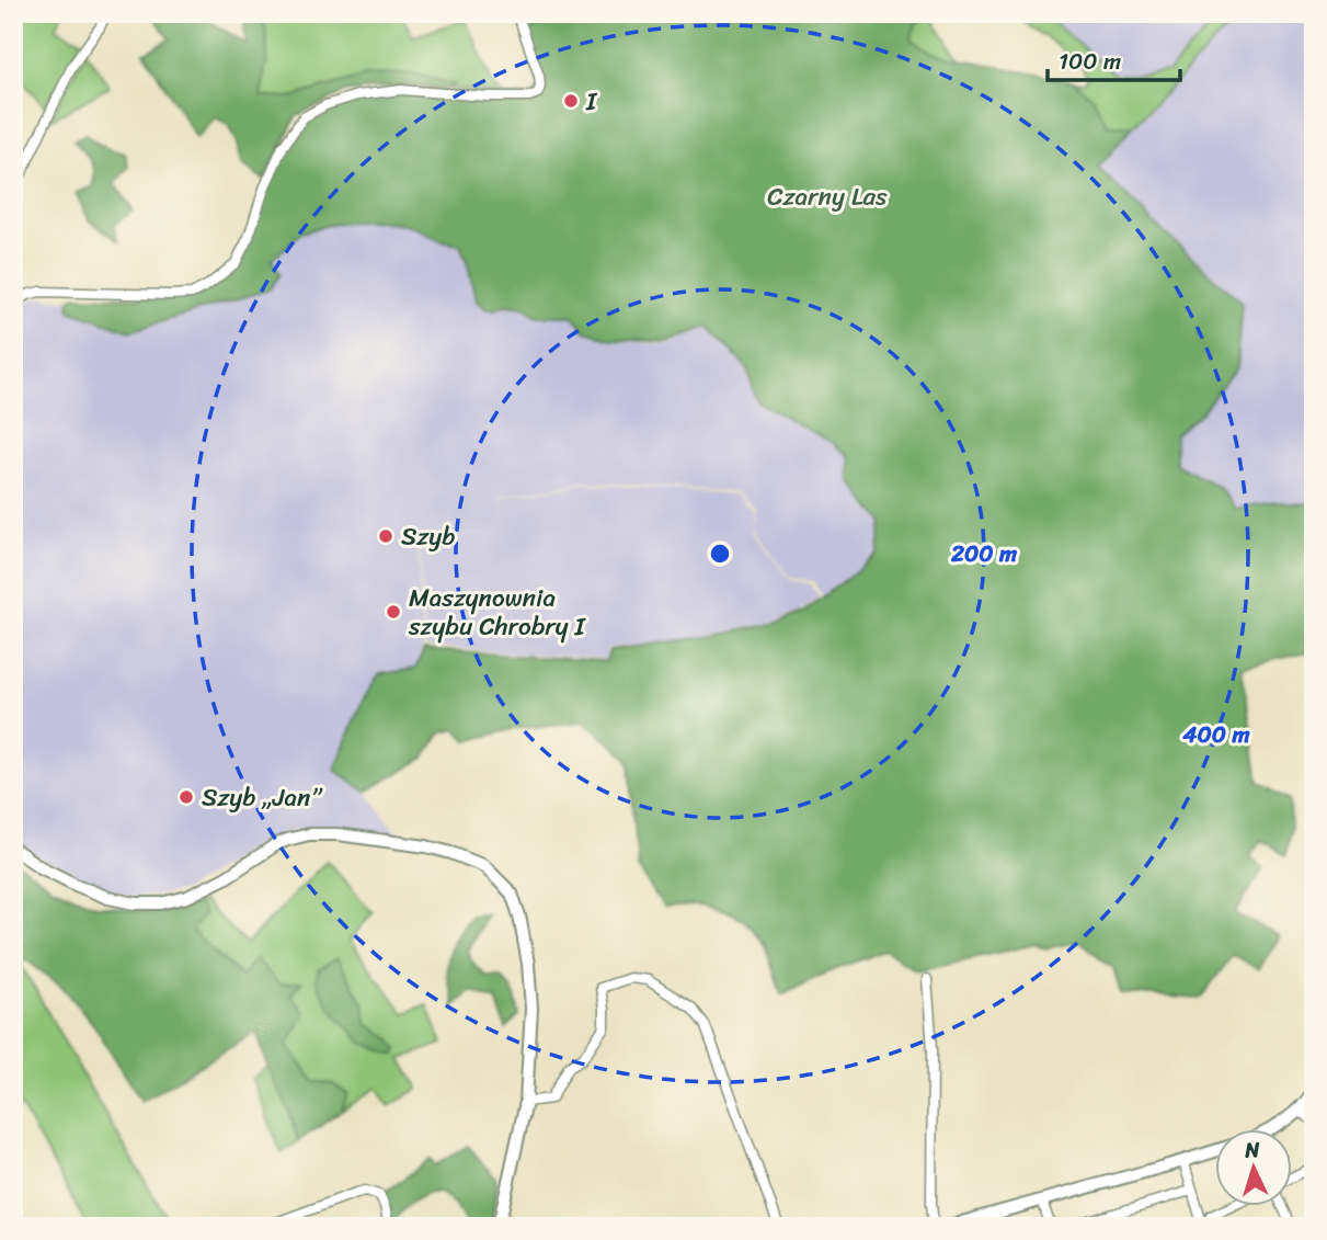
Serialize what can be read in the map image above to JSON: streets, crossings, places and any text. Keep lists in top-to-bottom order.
{
  "parks": ["Czarny Las"],
  "places": [
    "I",
    "Szyb",
    "Maszynownia szybu Chrobry I",
    "Szyb „Jan”"
  ],
  "scale_bar": "100 m",
  "north": "top",
  "rings": ["200 m", "400 m"]
}
